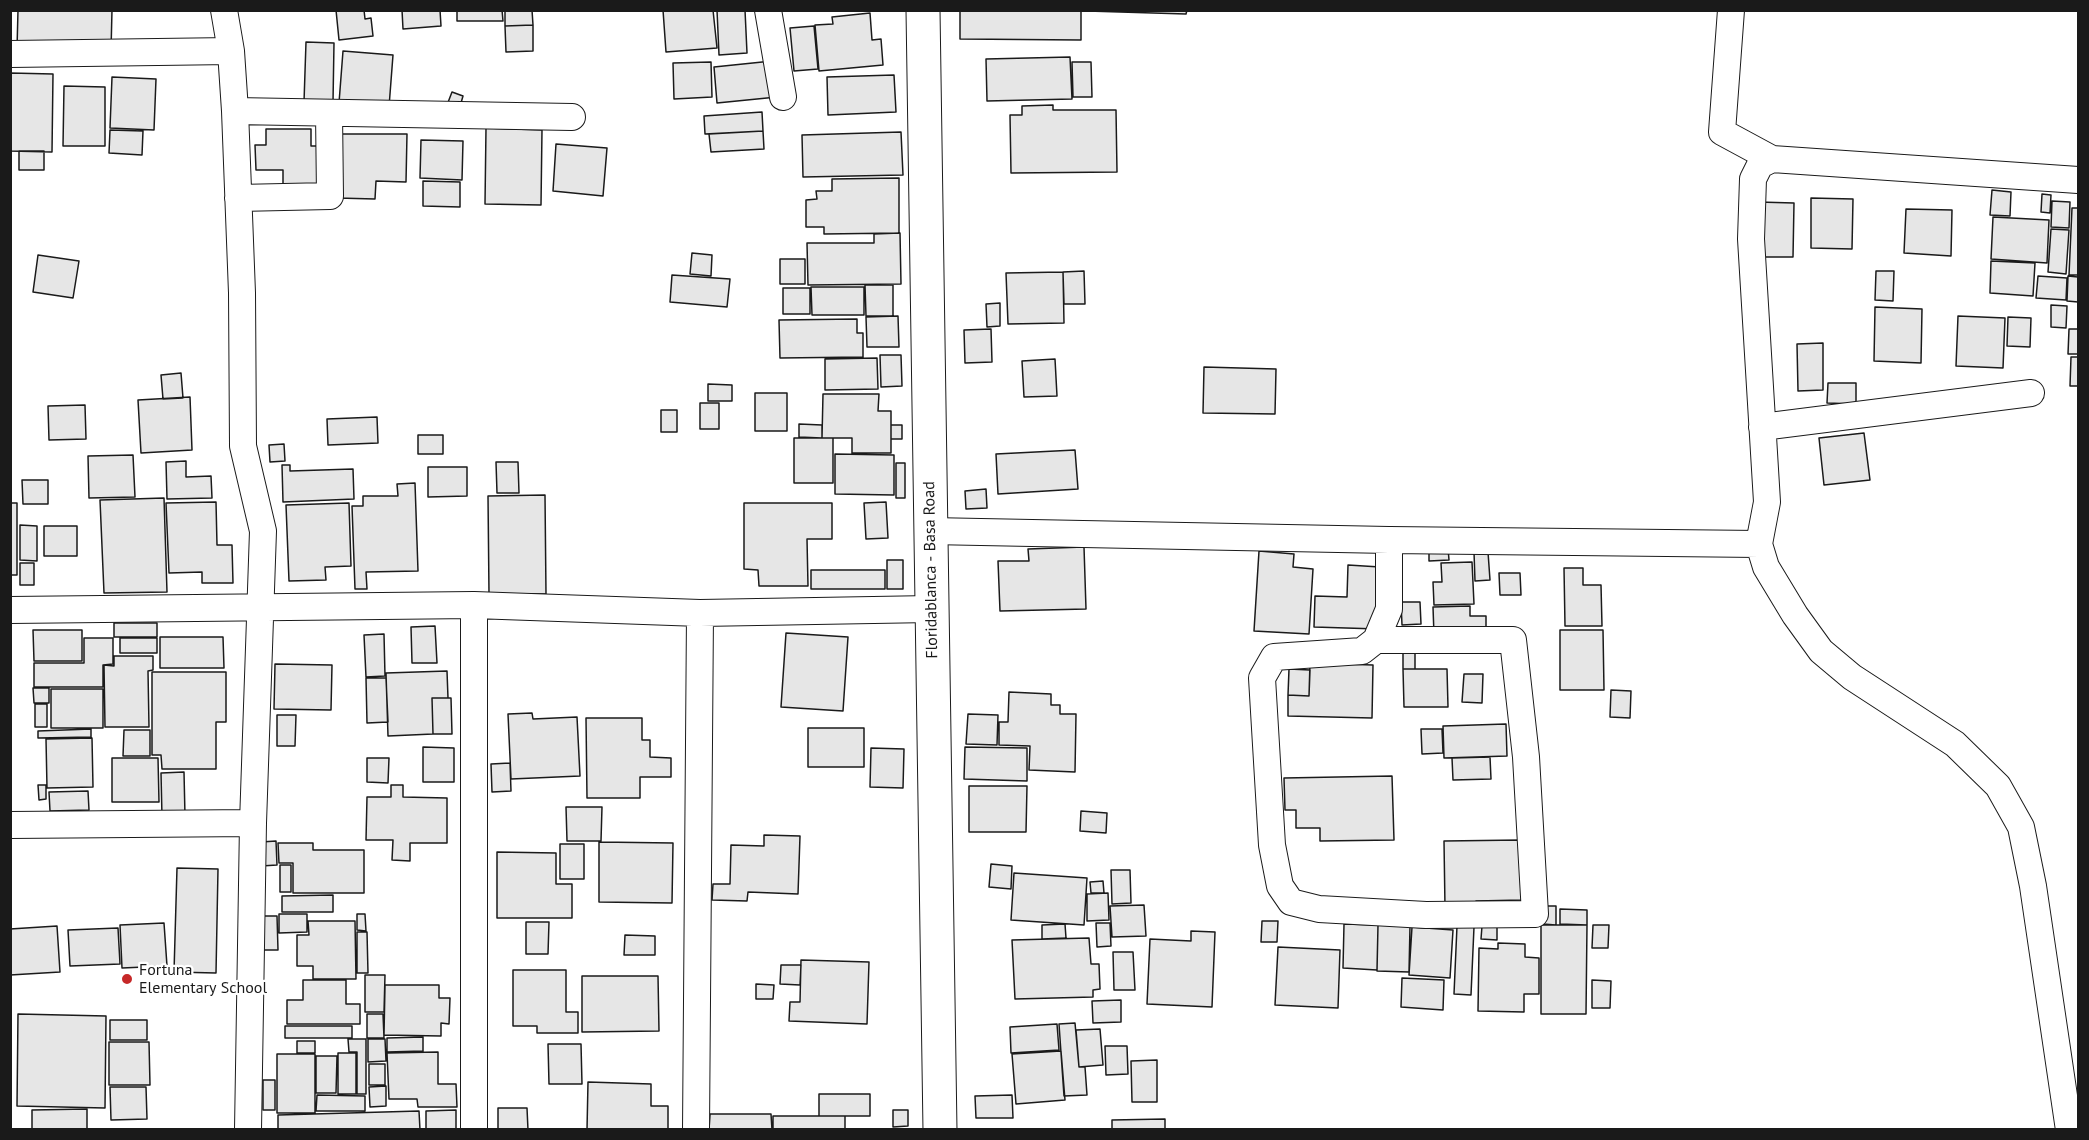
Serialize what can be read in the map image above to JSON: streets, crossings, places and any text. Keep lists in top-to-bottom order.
{
  "streets": {
    "main road": ["Floridablanca - Basa Road"]
  },
  "places": ["Fortuna Elementary School"]
}
